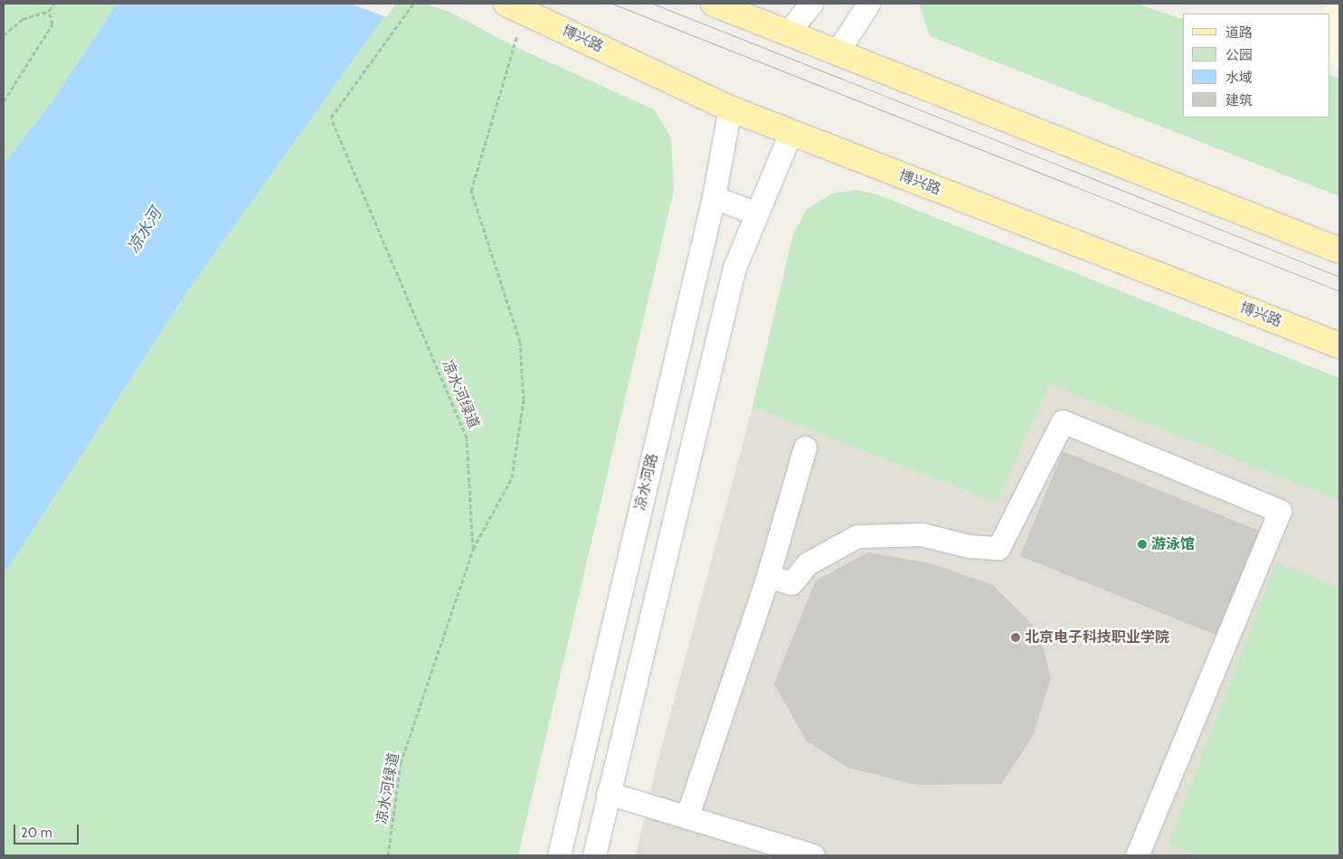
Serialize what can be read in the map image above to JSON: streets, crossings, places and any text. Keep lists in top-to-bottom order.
{
  "streets": {
    "main road": ["博兴路"],
    "street": ["凉水河路"],
    "path": ["凉水河绿道"]
  },
  "crossings": [
    ["博兴路", "凉水河路"]
  ],
  "water": ["凉水河"],
  "places": ["游泳馆", "北京电子科技职业学院"],
  "legend": [
    "道路",
    "公园",
    "水域",
    "建筑"
  ],
  "scale_bar": "20 m"
}
